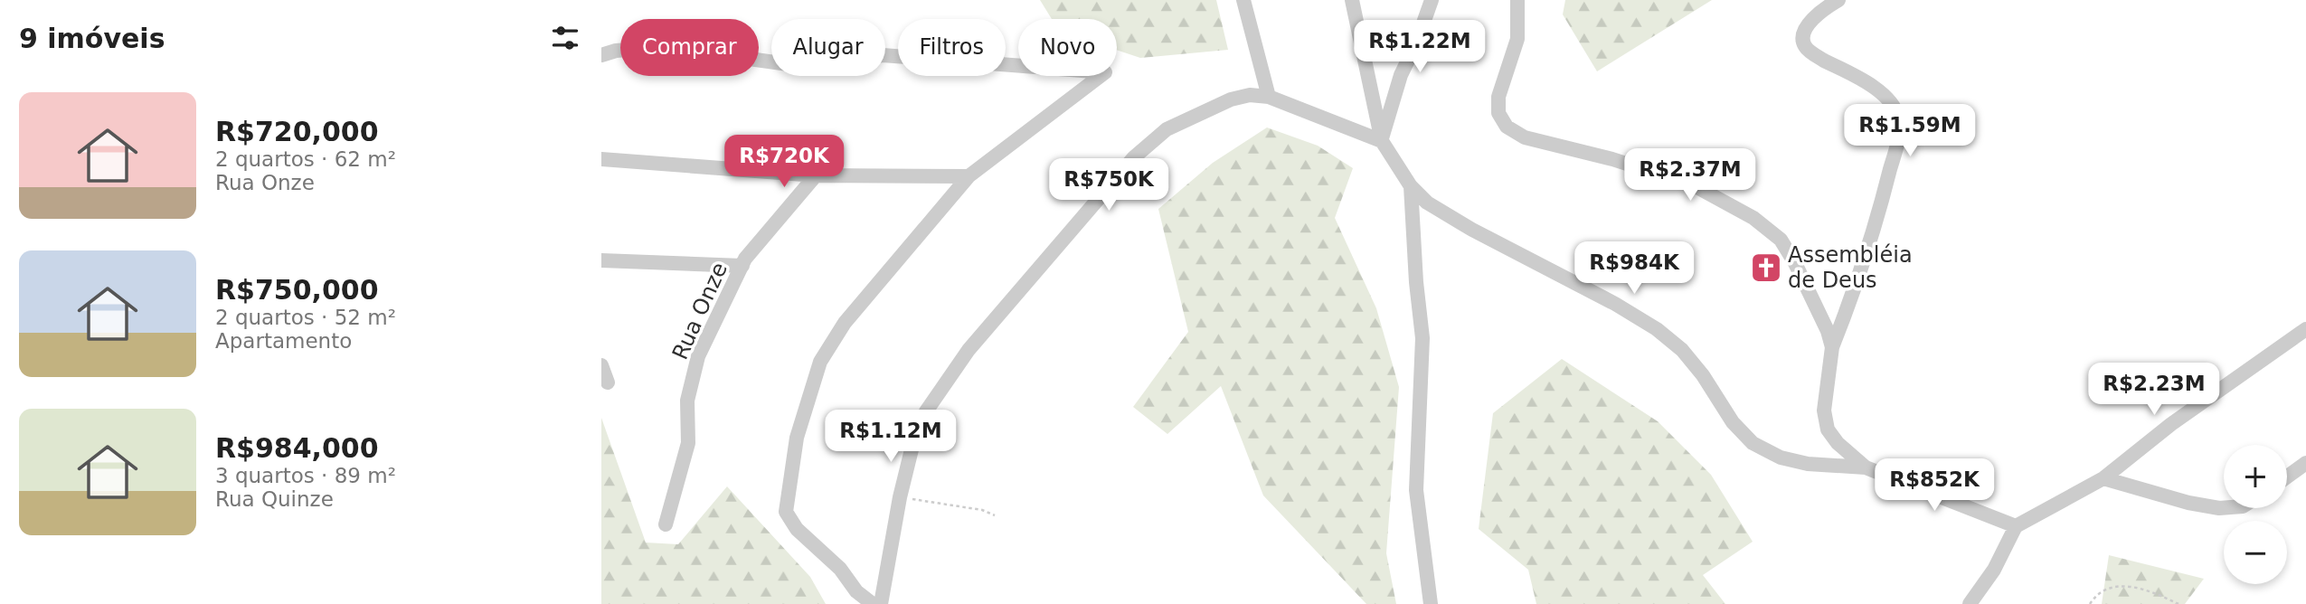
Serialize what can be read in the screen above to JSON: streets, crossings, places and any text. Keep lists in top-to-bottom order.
{
  "streets": {
    "street": ["Rua Onze"]
  },
  "places": {
    "church": ["Assembléia de Deus"]
  },
  "page": {
    "heading": "9 imóveis",
    "chip": [
      "Comprar",
      "Alugar",
      "Filtros",
      "Novo"
    ],
    "price": [
      "R$1.22M",
      "R$1.59M",
      "R$720K",
      "R$2.37M",
      "R$750K",
      "R$984K",
      "R$2.23M",
      "R$1.12M",
      "R$852K"
    ],
    "list": [
      {
        "name": "R$720,000",
        "note": "2 quartos · 62 m² · Rua Onze"
      },
      {
        "name": "R$750,000",
        "note": "2 quartos · 52 m² · Apartamento"
      },
      {
        "name": "R$984,000",
        "note": "3 quartos · 89 m² · Rua Quinze"
      }
    ],
    "map_buttons": ["+", "−"]
  }
}
